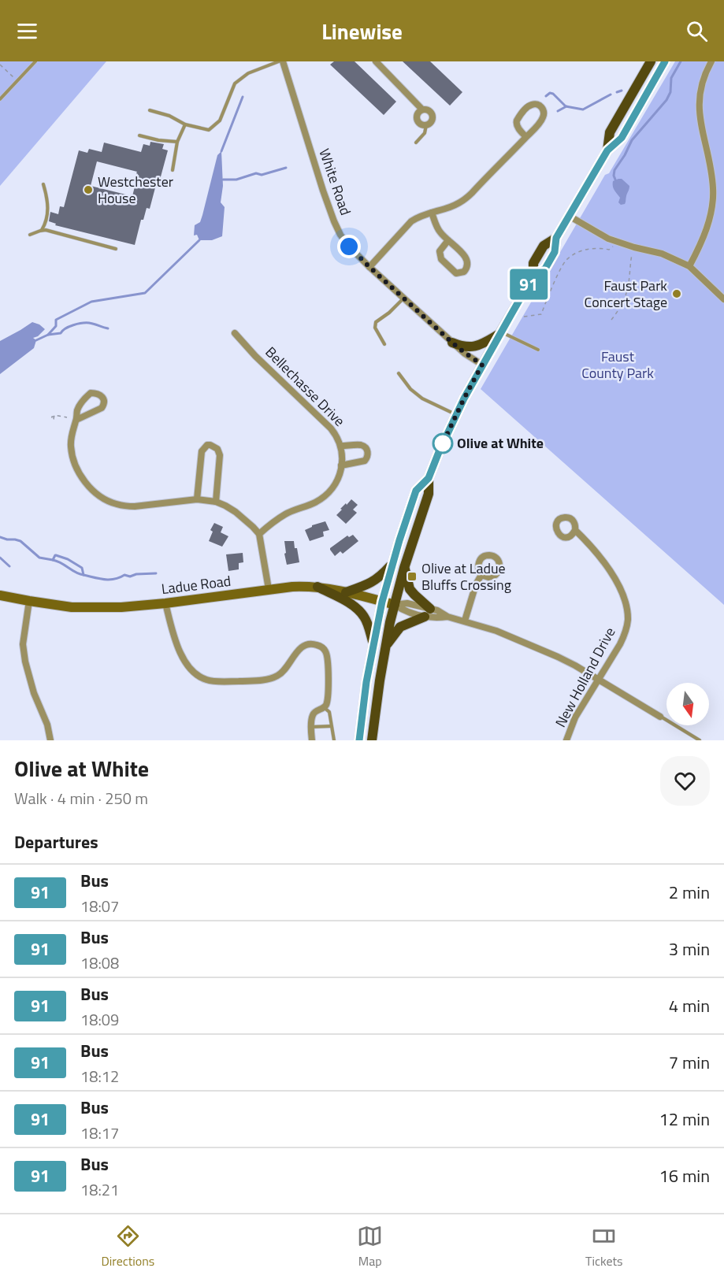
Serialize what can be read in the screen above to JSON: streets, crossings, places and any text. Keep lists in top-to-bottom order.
{
  "streets": {
    "main road": ["Ladue Road"],
    "street": ["White Road", "Bellechasse Drive", "New Holland Drive"]
  },
  "parks": ["Faust County Park"],
  "places": {
    "other": ["Westchester House", "Faust Park Concert Stage", "Olive at White"],
    "transit": ["Olive at Ladue Bluffs Crossing"]
  },
  "lines": ["bus line 91"],
  "north": "bottom",
  "page": {
    "header": "Linewise",
    "on_map": "91",
    "heading": [
      ["Olive at White", "Walk · 4 min · 250 m"],
      "Departures"
    ],
    "list": [
      {
        "mark": "91",
        "name": "Bus",
        "note": "18:07",
        "value": "2 min"
      },
      {
        "mark": "91",
        "name": "Bus",
        "note": "18:08",
        "value": "3 min"
      },
      {
        "mark": "91",
        "name": "Bus",
        "note": "18:09",
        "value": "4 min"
      },
      {
        "mark": "91",
        "name": "Bus",
        "note": "18:12",
        "value": "7 min"
      },
      {
        "mark": "91",
        "name": "Bus",
        "note": "18:17",
        "value": "12 min"
      },
      {
        "mark": "91",
        "name": "Bus",
        "note": "18:21",
        "value": "16 min"
      }
    ],
    "tabs": ["Directions", "Map", "Tickets"]
  }
}
